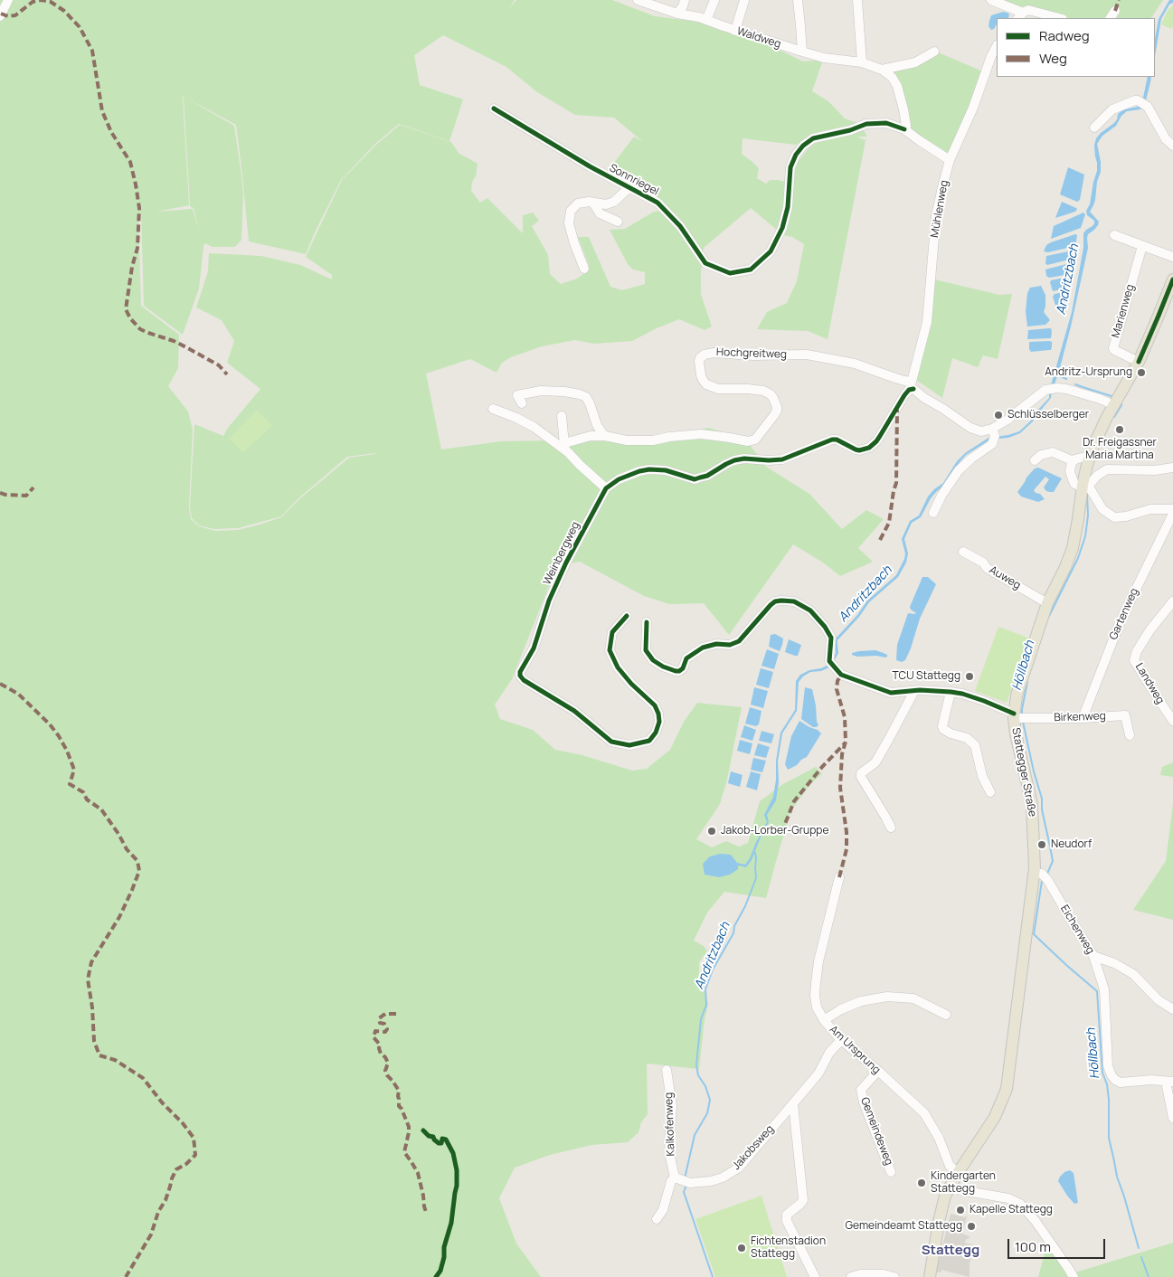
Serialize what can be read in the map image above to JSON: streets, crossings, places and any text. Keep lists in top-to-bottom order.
{
  "streets": {
    "main road": ["Stattegger Straße"],
    "street": [
      "Waldweg",
      "Sonnriegel",
      "Mühlenweg",
      "Marienweg",
      "Hochgreitweg",
      "Weinbergweg",
      "Auweg",
      "Gartenweg",
      "Landweg",
      "Birkenweg",
      "Eichenweg",
      "Am Ursprung",
      "Kalkofenweg",
      "Gemeindeweg",
      "Jakobsweg"
    ]
  },
  "crossings": [
    ["Waldweg", "Sonnriegel"],
    ["Mühlenweg", "Hochgreitweg"],
    ["Marienweg", "Stattegger Straße"],
    ["Auweg", "Stattegger Straße"],
    ["Gartenweg", "Birkenweg"],
    ["Birkenweg", "Stattegger Straße"],
    ["Stattegger Straße", "Eichenweg"],
    ["Stattegger Straße", "Am Ursprung"],
    ["Am Ursprung", "Gemeindeweg"],
    ["Am Ursprung", "Jakobsweg"],
    ["Kalkofenweg", "Jakobsweg"]
  ],
  "districts": ["Stattegg"],
  "water": ["Andritzbach", "Höllbach"],
  "places": [
    "Andritz-Ursprung",
    "Schlüsselberger",
    "Dr. Freigassner Maria Martina",
    "TCU Stattegg",
    "Jakob-Lorber-Gruppe",
    "Neudorf",
    "Kindergarten Stattegg",
    "Kapelle Stattegg",
    "Gemeindeamt Stattegg",
    "Fichtenstadion Stattegg"
  ],
  "legend": ["Radweg", "Weg"],
  "scale_bar": "100 m"
}
